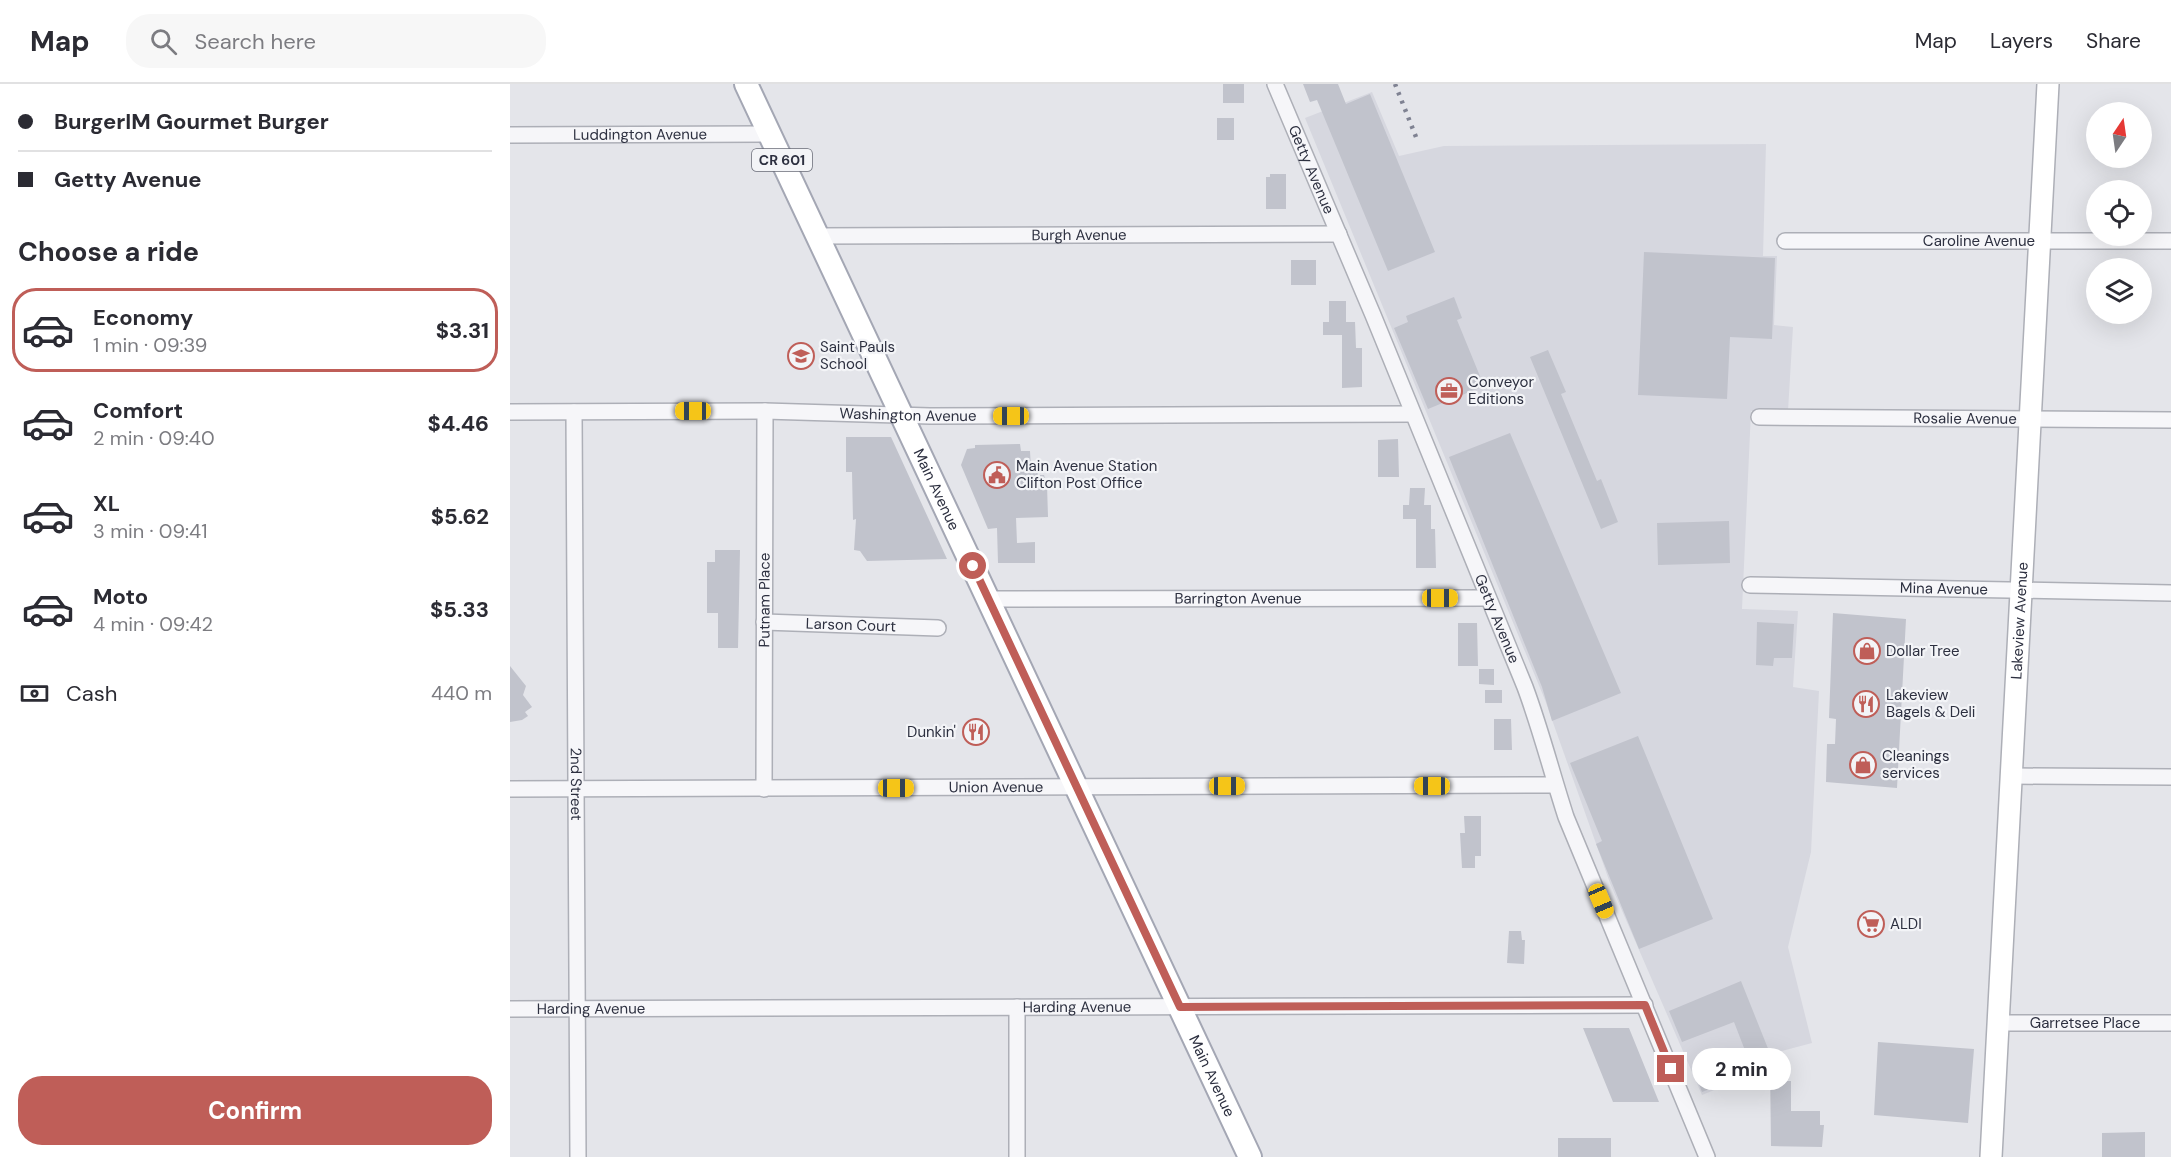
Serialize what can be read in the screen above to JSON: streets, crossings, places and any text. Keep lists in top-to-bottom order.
{
  "streets": {
    "main road": ["CR 601", "Main Avenue", "Lakeview Avenue"],
    "street": [
      "Luddington Avenue",
      "Getty Avenue",
      "Burgh Avenue",
      "Caroline Avenue",
      "Washington Avenue",
      "Rosalie Avenue",
      "Mina Avenue",
      "Barrington Avenue",
      "Putnam Place",
      "Larson Court",
      "2nd Street",
      "Union Avenue",
      "Harding Avenue",
      "Garretsee Place"
    ]
  },
  "crossings": [
    ["Luddington Avenue", "Main Avenue"],
    ["Getty Avenue", "Burgh Avenue"],
    ["Getty Avenue", "Washington Avenue"],
    ["Getty Avenue", "Barrington Avenue"],
    ["Getty Avenue", "Union Avenue"],
    ["Getty Avenue", "Harding Avenue"],
    ["Burgh Avenue", "Main Avenue"],
    ["Caroline Avenue", "Lakeview Avenue"],
    ["Washington Avenue", "Main Avenue"],
    ["Washington Avenue", "Putnam Place"],
    ["Washington Avenue", "2nd Street"],
    ["Rosalie Avenue", "Lakeview Avenue"],
    ["Main Avenue", "Barrington Avenue"],
    ["Main Avenue", "Union Avenue"],
    ["Main Avenue", "Harding Avenue"],
    ["Mina Avenue", "Lakeview Avenue"],
    ["Putnam Place", "Larson Court"],
    ["Putnam Place", "Union Avenue"],
    ["Lakeview Avenue", "Garretsee Place"],
    ["2nd Street", "Union Avenue"],
    ["2nd Street", "Harding Avenue"]
  ],
  "places": {
    "school or university": ["Saint Pauls School"],
    "office": ["Conveyor Editions"],
    "public building": ["Main Avenue Station Clifton Post Office"],
    "shop": ["Dollar Tree", "Cleanings services"],
    "restaurant": ["Lakeview Bagels & Deli", "Dunkin'"],
    "supermarket": ["ALDI"]
  },
  "north": "top",
  "page": {
    "header": "Map",
    "search": "Search here",
    "nav": ["Map", "Layers", "Share"],
    "banner": ["BurgerIM Gourmet Burger", "Getty Avenue"],
    "heading": "Choose a ride",
    "list": [
      {
        "name": "Economy",
        "note": "1 min · 09:39",
        "value": "$3.31"
      },
      {
        "name": "Comfort",
        "note": "2 min · 09:40",
        "value": "$4.46"
      },
      {
        "name": "XL",
        "note": "3 min · 09:41",
        "value": "$5.62"
      },
      {
        "name": "Moto",
        "note": "4 min · 09:42",
        "value": "$5.33"
      }
    ],
    "pay": ["Cash", "440 m"],
    "bubble": "2 min",
    "buttons": "Confirm"
  }
}
